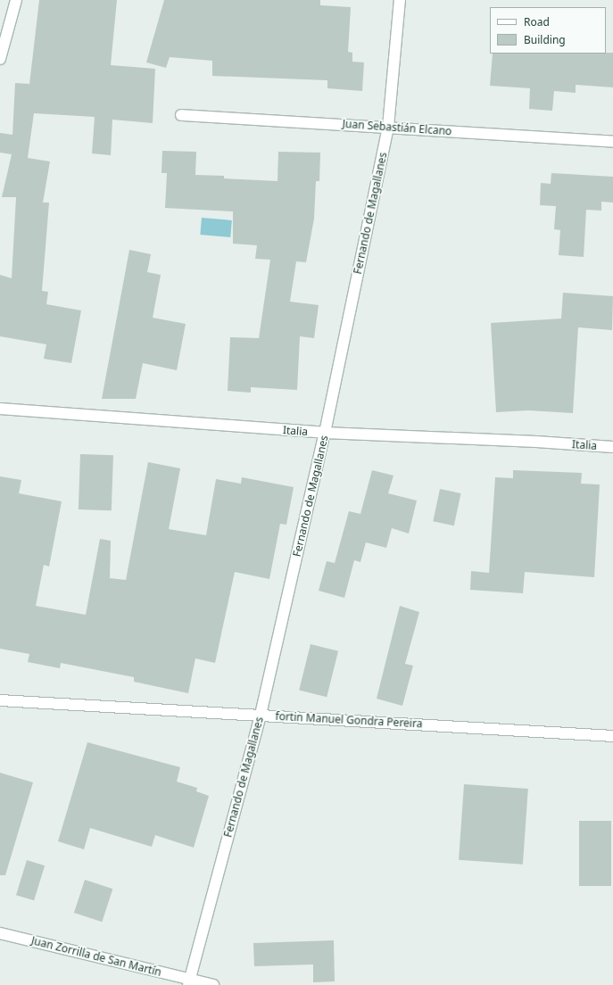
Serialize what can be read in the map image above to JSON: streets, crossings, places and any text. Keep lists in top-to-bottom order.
{
  "streets": {
    "street": [
      "Juan Sebastián Elcano",
      "Fernando de Magallanes",
      "Italia",
      "fortin Manuel Gondra Pereira",
      "Juan Zorrilla de San Martín"
    ]
  },
  "crossings": [
    ["Juan Sebastián Elcano", "Fernando de Magallanes"],
    ["Fernando de Magallanes", "Italia"],
    ["Fernando de Magallanes", "fortin Manuel Gondra Pereira"],
    ["Fernando de Magallanes", "Juan Zorrilla de San Martín"]
  ],
  "legend": ["Road", "Building"]
}
